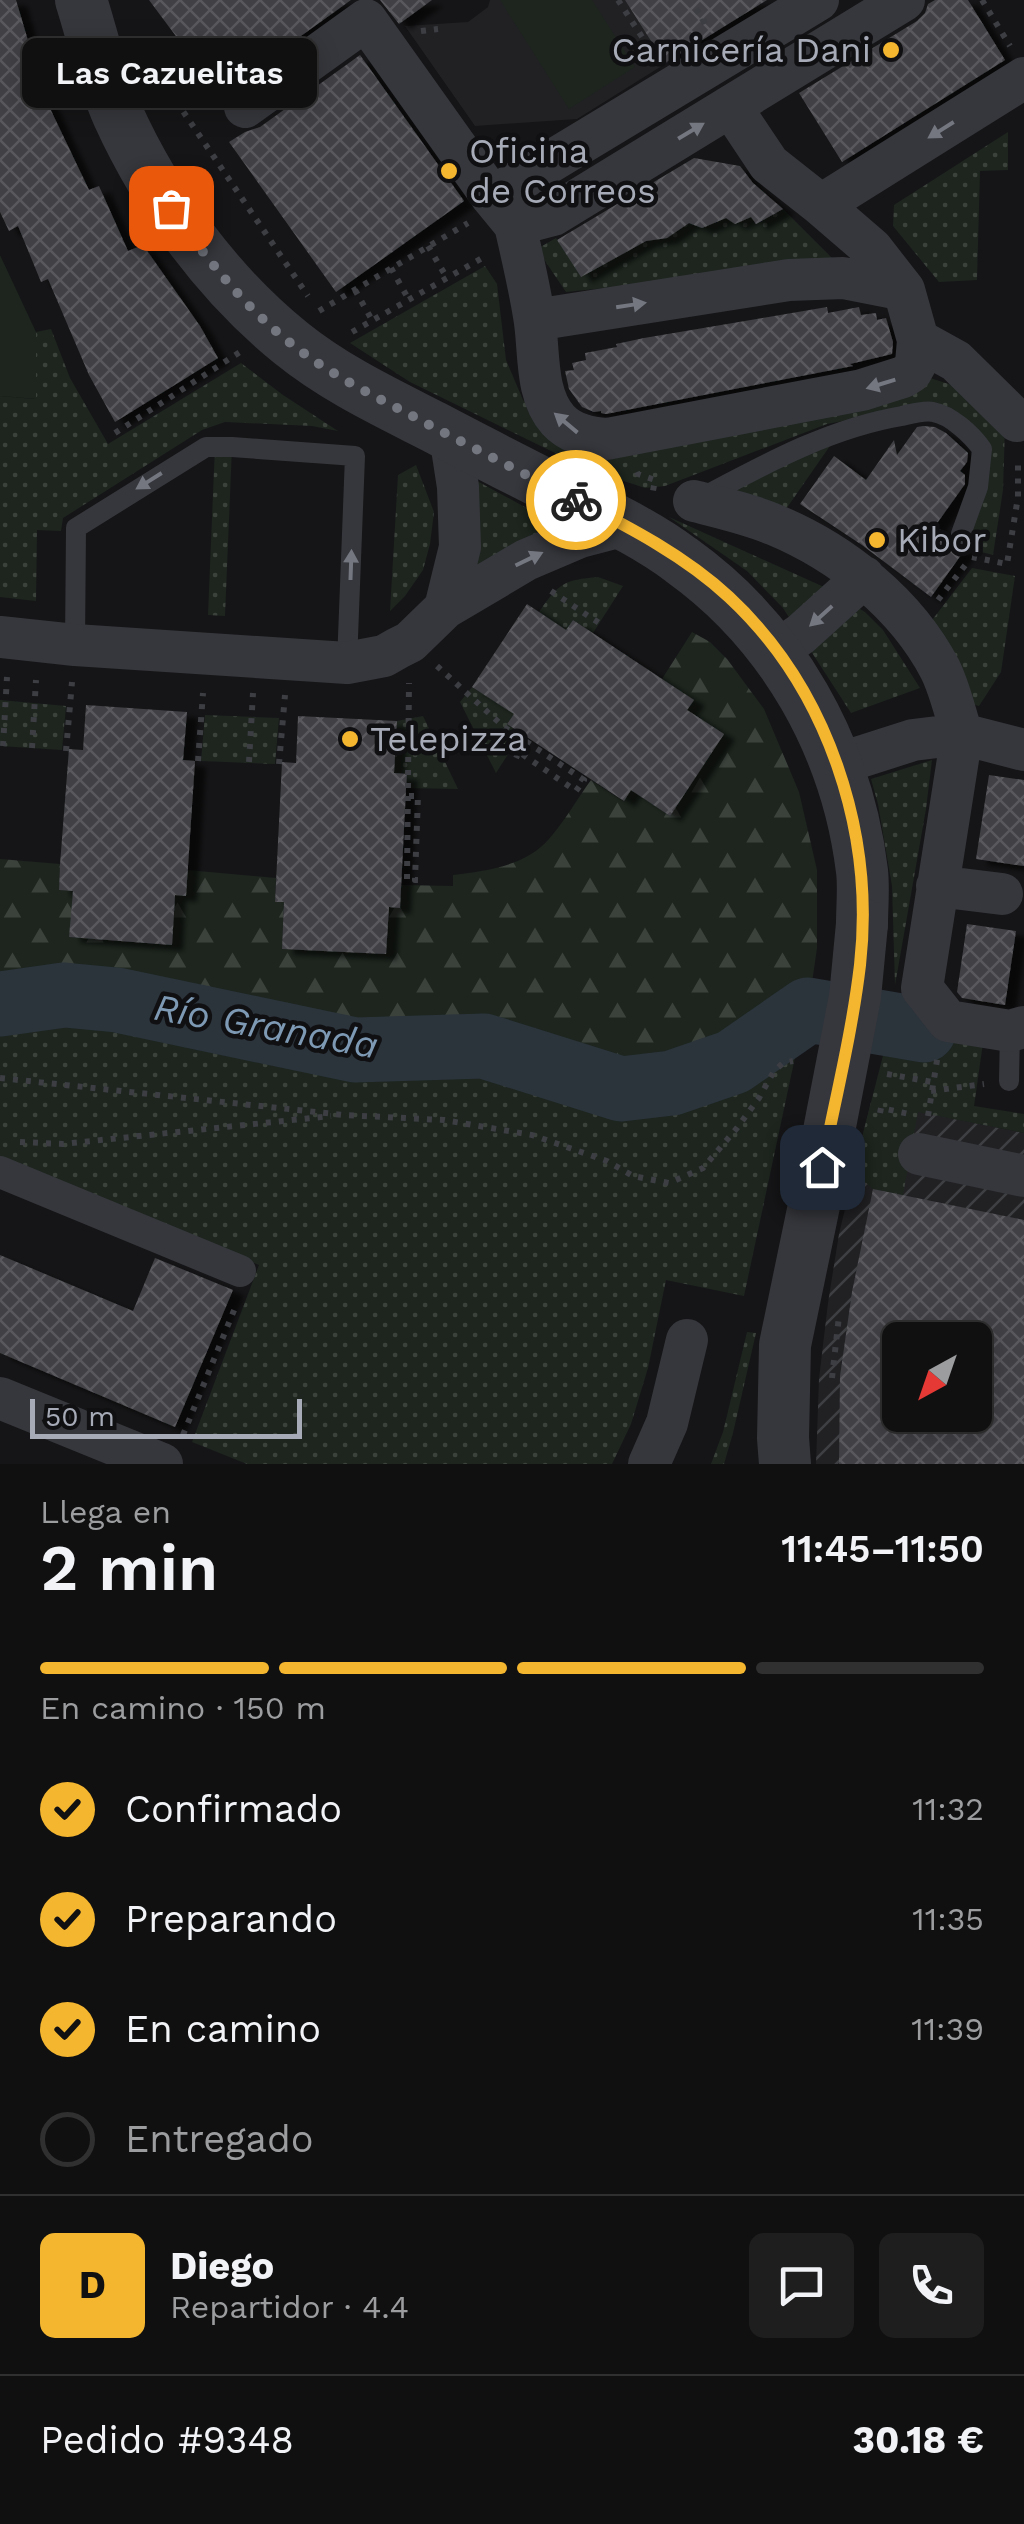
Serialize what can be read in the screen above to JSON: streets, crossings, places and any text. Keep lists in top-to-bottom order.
{
  "water": ["Río Granada"],
  "places": [
    "Carnicería Dani",
    "Oficina de Correos",
    "Las Cazuelitas",
    "Kibor",
    "Telepizza"
  ],
  "scale_bar": "50 m",
  "north": "bottom left",
  "page": {
    "bubble": "Las Cazuelitas",
    "scale": "50 m",
    "heading": ["2 min", "Llega en", "11:45–11:50"],
    "panel": [
      "Diego",
      "Repartidor · 4.4",
      "Pedido #9348",
      "30.18 €"
    ],
    "bar": "En camino · 150 m",
    "list": [
      ["Confirmado", "11:32"],
      ["Preparando", "11:35"],
      ["En camino", "11:39"],
      "Entregado"
    ],
    "round": "D"
  }
}
